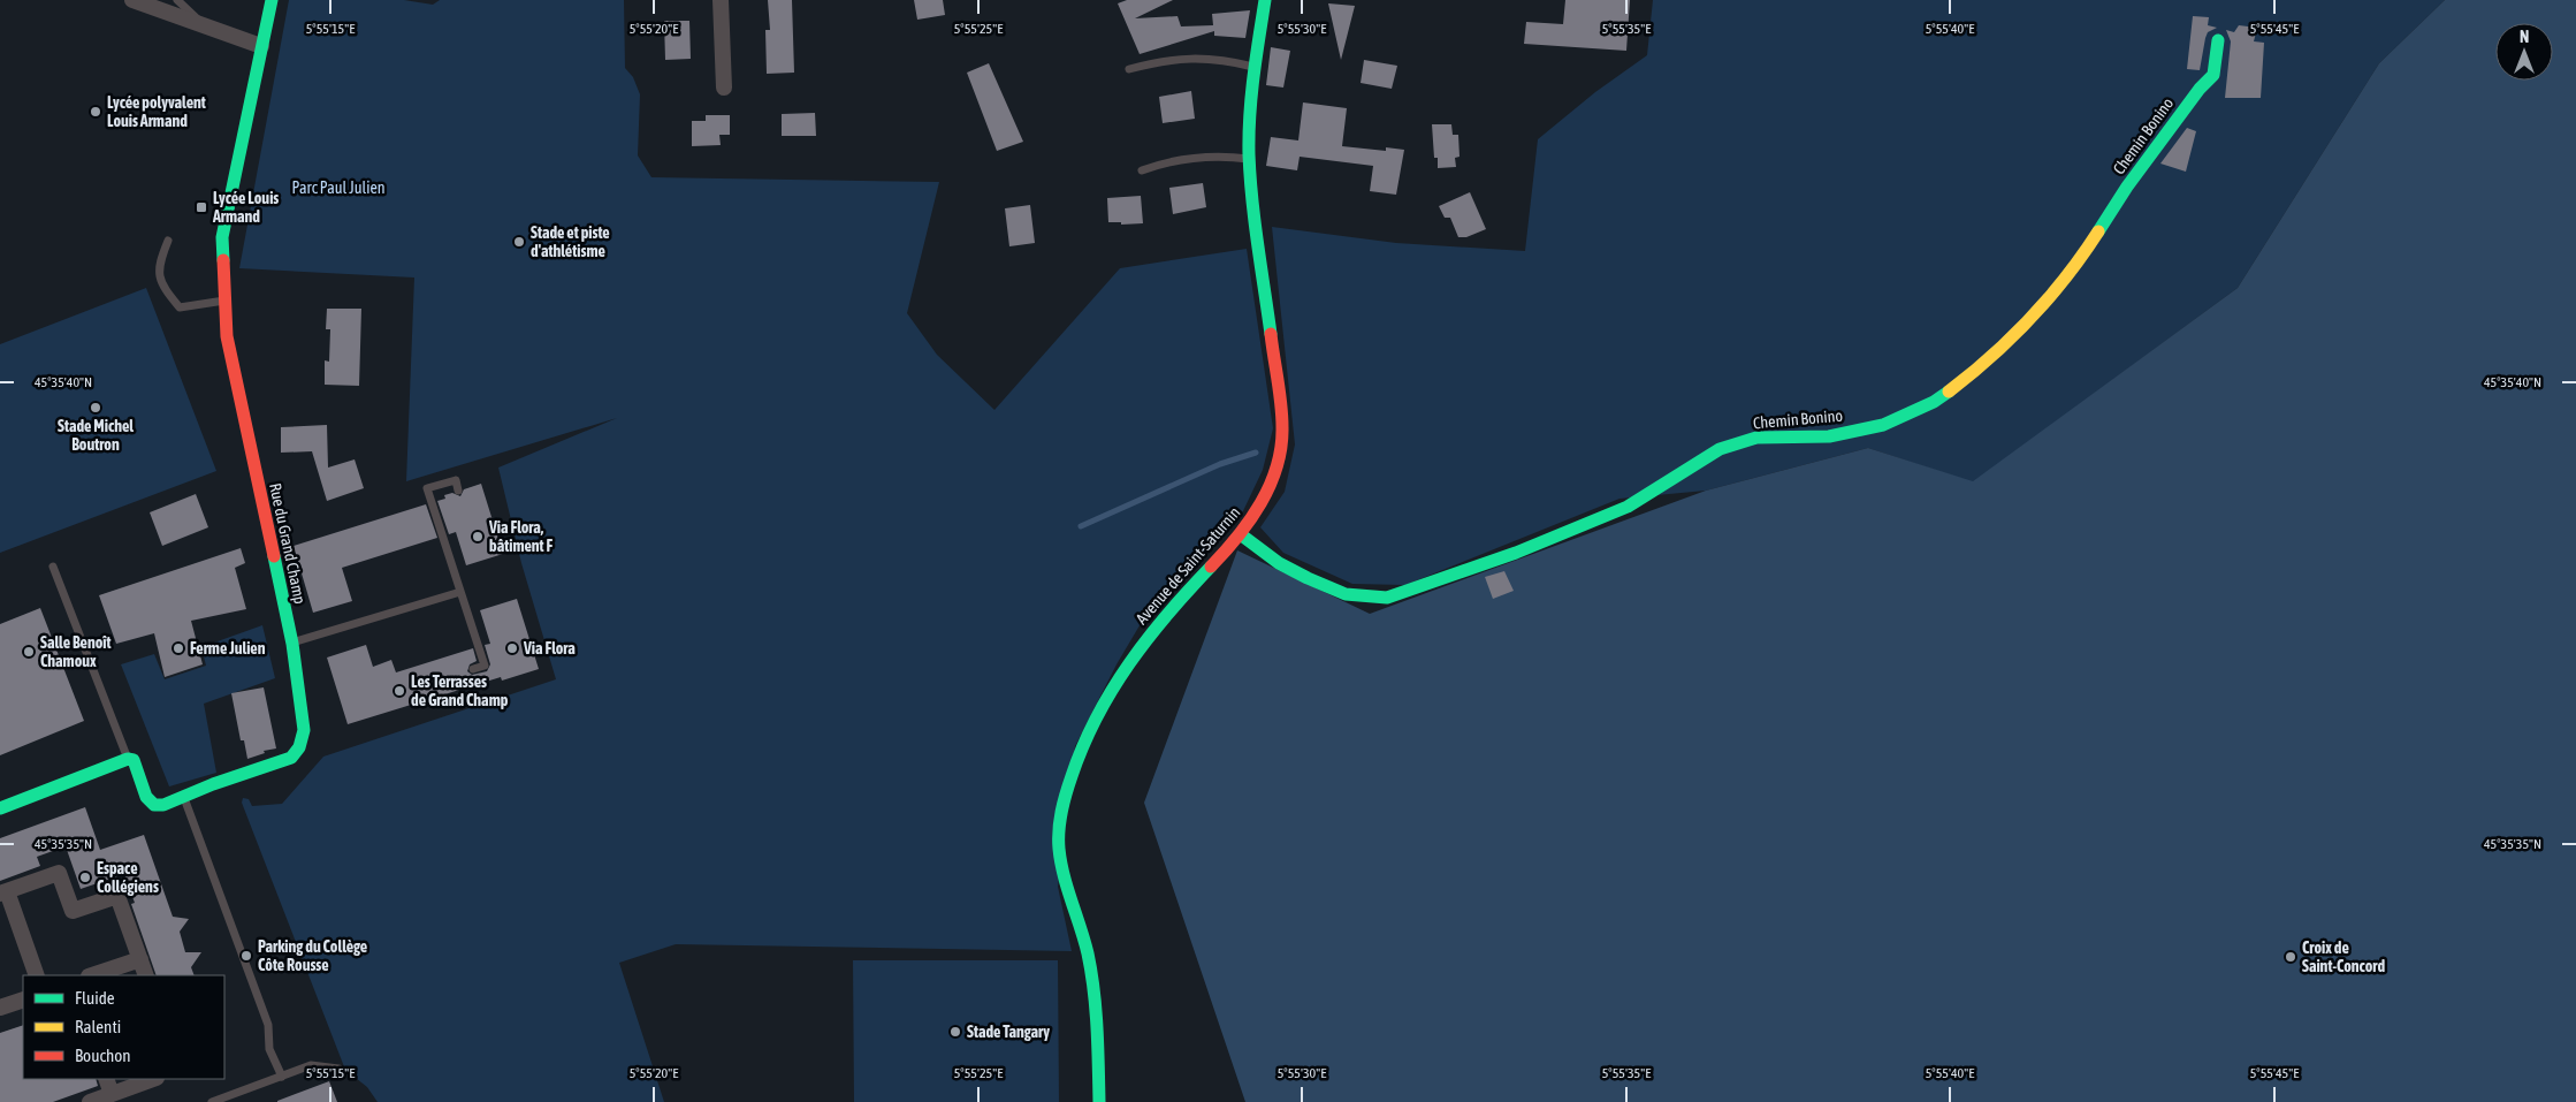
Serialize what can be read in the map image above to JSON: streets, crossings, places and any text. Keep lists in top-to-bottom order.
{
  "streets": {
    "street": ["Chemin Bonino", "Rue du Grand Champ", "Avenue de Saint-Saturnin"]
  },
  "crossings": [
    ["Chemin Bonino", "Avenue de Saint-Saturnin"]
  ],
  "parks": ["Parc Paul Julien"],
  "places": {
    "other": [
      "Lycée polyvalent Louis Armand",
      "Stade et piste d'athlétisme",
      "Stade Michel Boutron",
      "Via Flora, bâtiment F",
      "Ferme Julien",
      "Via Flora",
      "Salle Benoît Chamoux",
      "Les Terrasses de Grand Champ",
      "Espace Collégiens",
      "Parking du Collège Côte Rousse",
      "Croix de Saint-Concord",
      "Stade Tangary"
    ],
    "transit": ["Lycée Louis Armand"]
  },
  "legend": ["Fluide", "Ralenti", "Bouchon"],
  "north": "top",
  "coordinates": [
    "5°55'15\"E",
    "5°55'20\"E",
    "5°55'25\"E",
    "5°55'30\"E",
    "5°55'35\"E",
    "5°55'40\"E",
    "5°55'45\"E",
    "45°35'40\"N",
    "45°35'35\"N"
  ]
}
